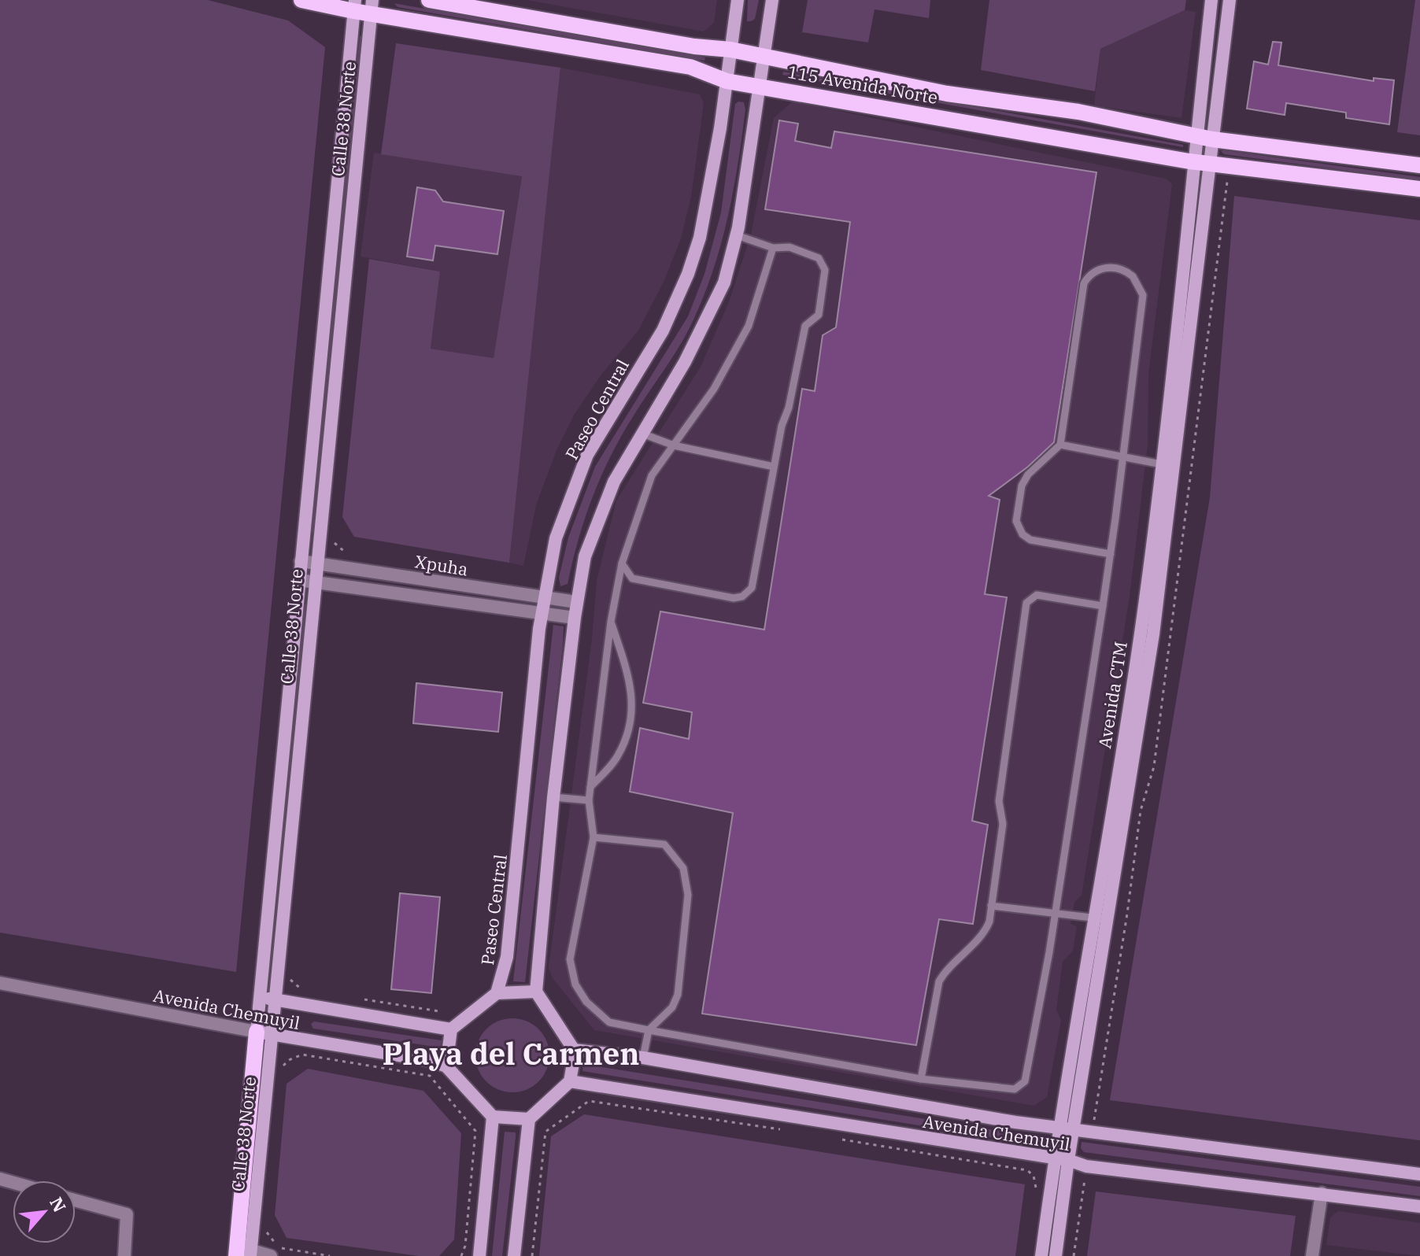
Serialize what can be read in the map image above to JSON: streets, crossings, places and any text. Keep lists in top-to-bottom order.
{
  "streets": {
    "main road": [
      "115 Avenida Norte",
      "Calle 38 Norte",
      "Paseo Central",
      "Avenida CTM",
      "Avenida Chemuyil"
    ],
    "street": ["Xpuha"]
  },
  "crossings": [
    ["115 Avenida Norte", "Calle 38 Norte"],
    ["115 Avenida Norte", "Paseo Central"],
    ["115 Avenida Norte", "Avenida CTM"],
    ["Calle 38 Norte", "Xpuha"],
    ["Calle 38 Norte", "Avenida Chemuyil"],
    ["Paseo Central", "Xpuha"],
    ["Paseo Central", "Avenida Chemuyil"],
    ["Avenida CTM", "Avenida Chemuyil"]
  ],
  "districts": ["Playa del Carmen"],
  "north": "top right"
}
